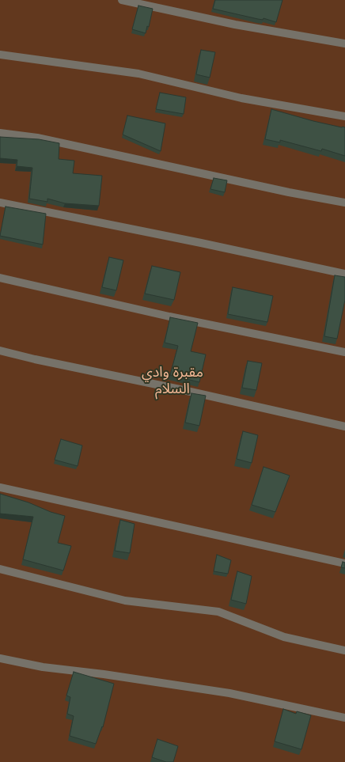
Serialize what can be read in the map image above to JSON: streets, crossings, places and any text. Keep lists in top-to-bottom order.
{
  "parks": ["مقبرة وادي السلام"]
}
